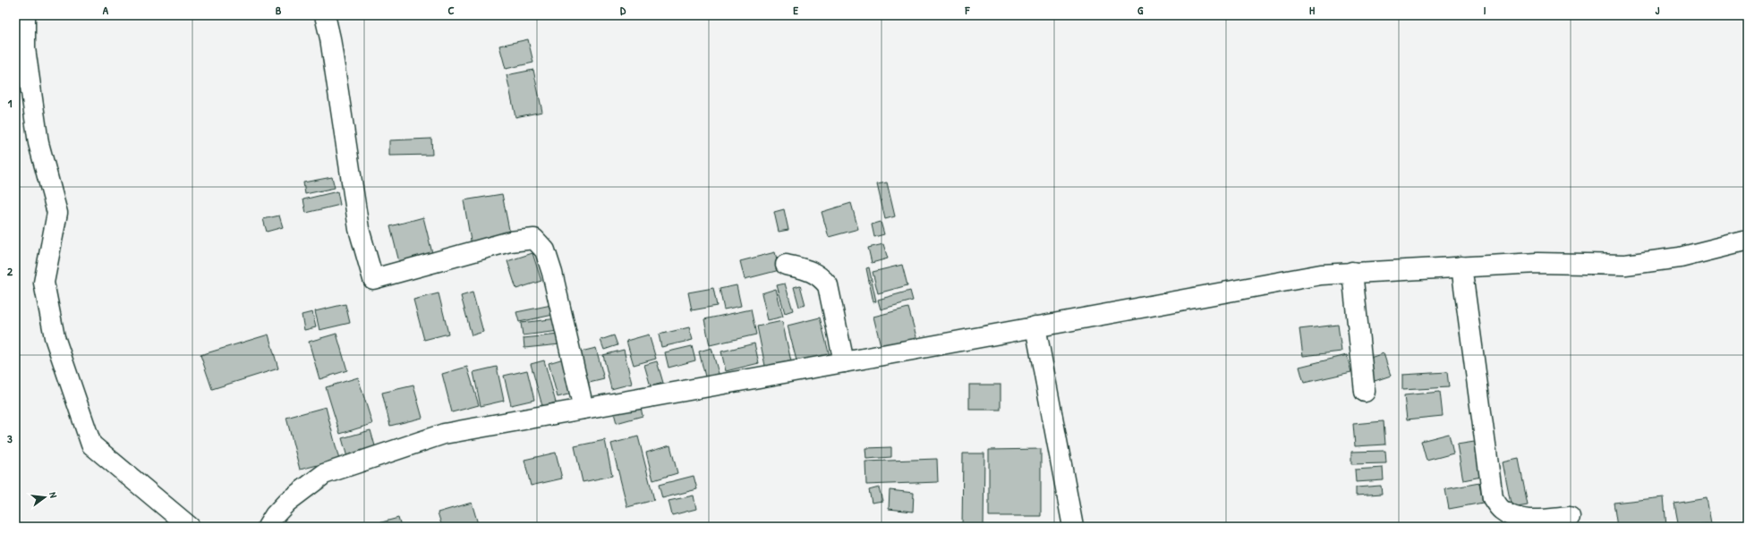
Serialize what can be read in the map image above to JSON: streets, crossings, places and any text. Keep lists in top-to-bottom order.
{
  "north": "right",
  "grid": {
    "columns": [
      "A",
      "B",
      "C",
      "D",
      "E",
      "F",
      "G",
      "H",
      "I",
      "J"
    ],
    "rows": ["1", "2", "3"]
  }
}
